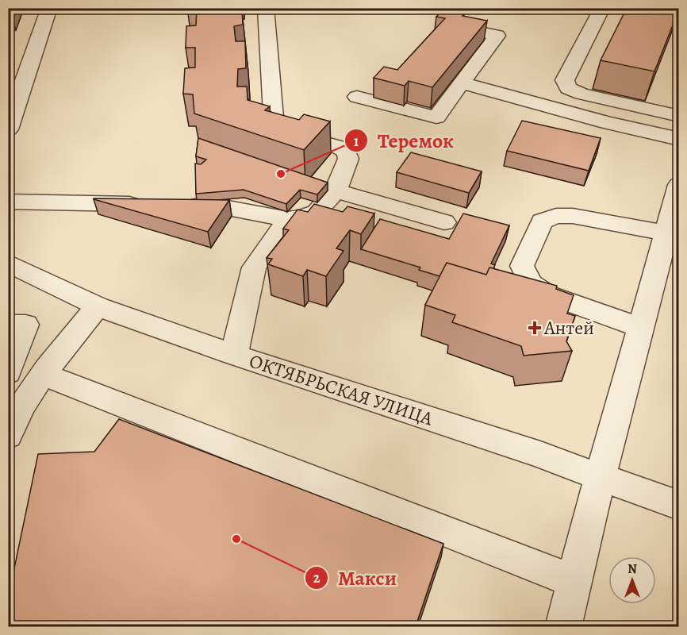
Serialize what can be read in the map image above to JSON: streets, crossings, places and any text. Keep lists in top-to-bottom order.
{
  "streets": {
    "street": ["ОКТЯБРЬСКАЯ УЛИЦА"]
  },
  "places": {
    "other": ["Теремок", "Макси"],
    "health": ["Антей"]
  },
  "north": "top"
}
